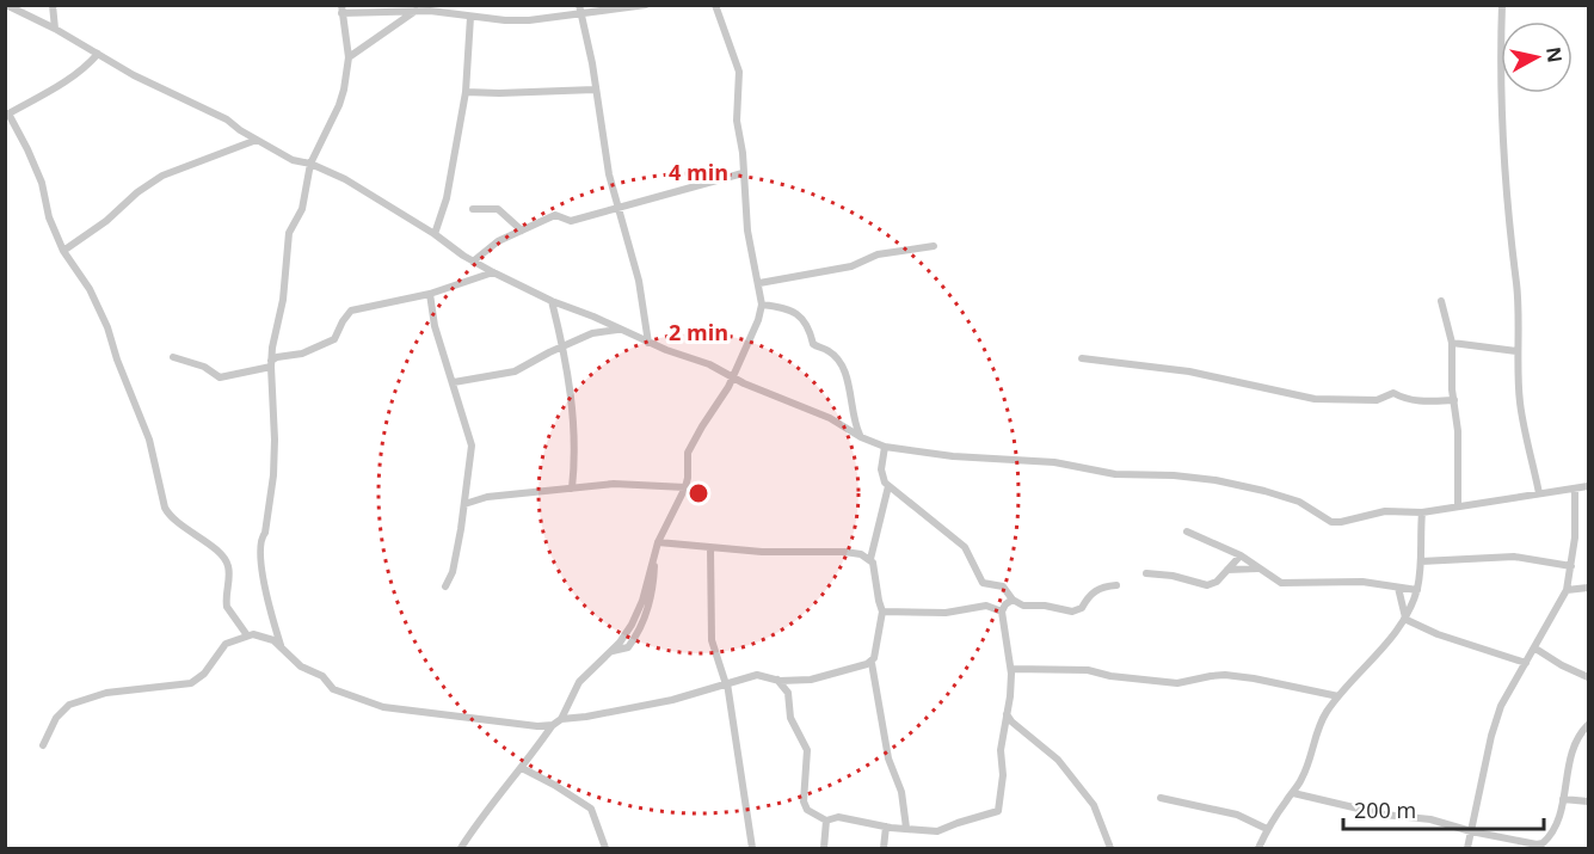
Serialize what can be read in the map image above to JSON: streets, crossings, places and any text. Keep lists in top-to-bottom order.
{
  "scale_bar": "200 m",
  "north": "right",
  "rings": ["4 min", "2 min"]
}
